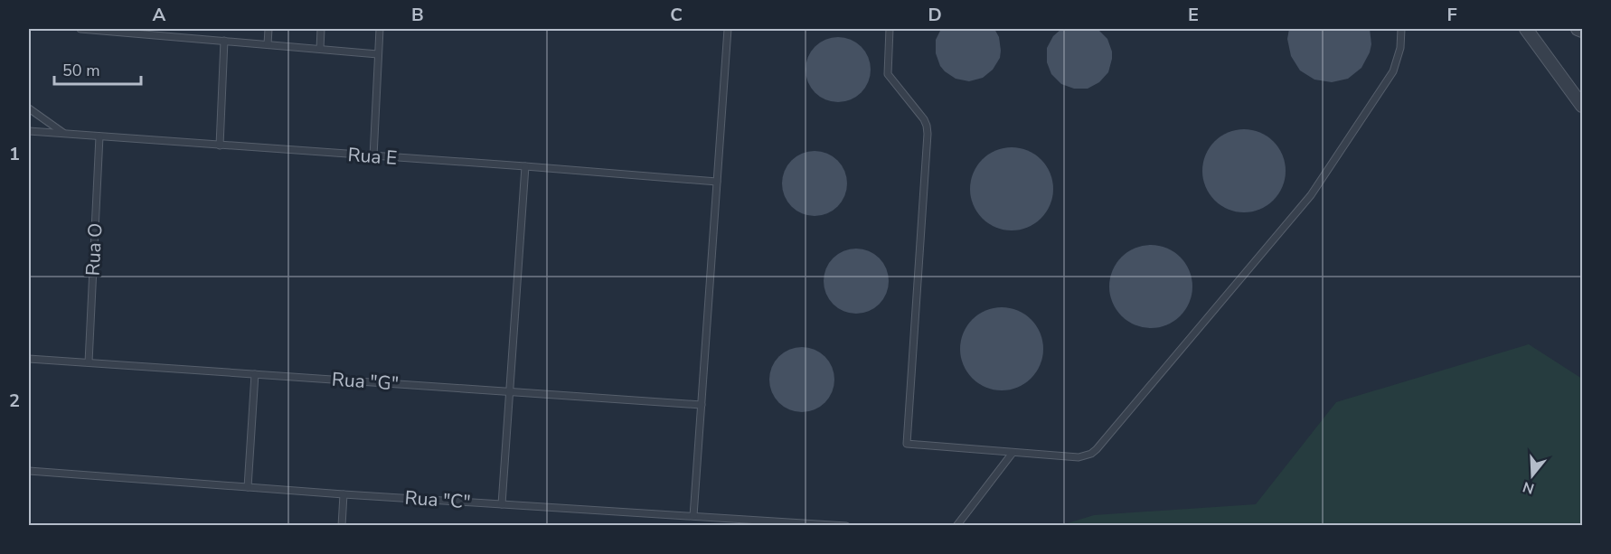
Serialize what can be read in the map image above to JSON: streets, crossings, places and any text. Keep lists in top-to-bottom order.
{
  "streets": {
    "lane": [
      "Rua E",
      "Rua O",
      "Rua \"G\"",
      "Rua \"C\""
    ]
  },
  "crossings": [
    ["Rua E", "Rua O"],
    ["Rua O", "Rua \"G\""]
  ],
  "scale_bar": "50 m",
  "north": "bottom",
  "grid": {
    "columns": [
      "A",
      "B",
      "C",
      "D",
      "E",
      "F"
    ],
    "rows": ["1", "2"]
  }
}
